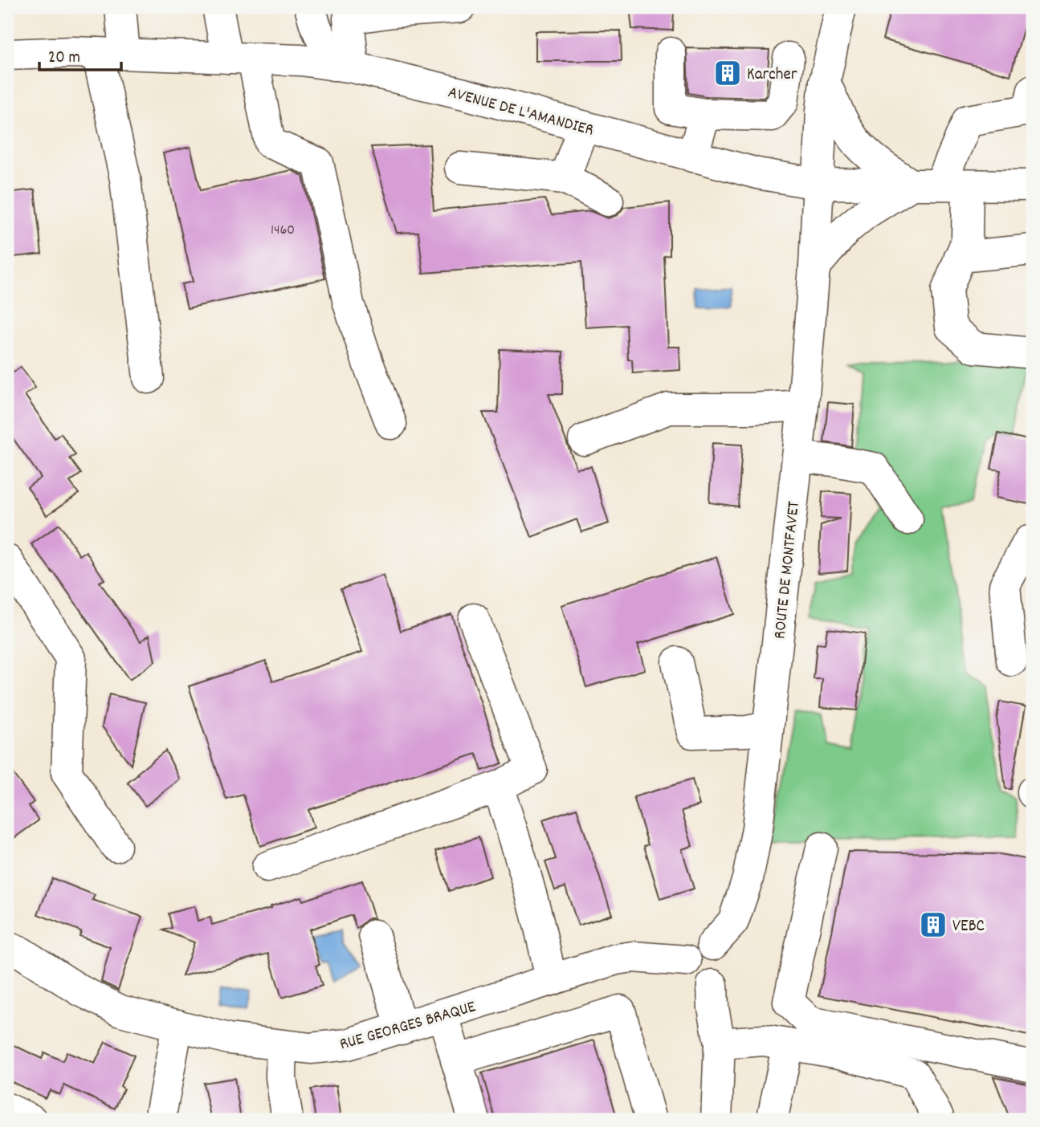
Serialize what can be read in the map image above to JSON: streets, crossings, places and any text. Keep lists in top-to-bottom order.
{
  "streets": {
    "street": ["AVENUE DE L'AMANDIER", "ROUTE DE MONTFAVET", "RUE GEORGES BRAQUE"]
  },
  "crossings": [
    ["AVENUE DE L'AMANDIER", "ROUTE DE MONTFAVET"],
    ["ROUTE DE MONTFAVET", "RUE GEORGES BRAQUE"]
  ],
  "places": {
    "building": ["Karcher", "VEBC"]
  },
  "house_numbers": ["1460"],
  "scale_bar": "20 m"
}
